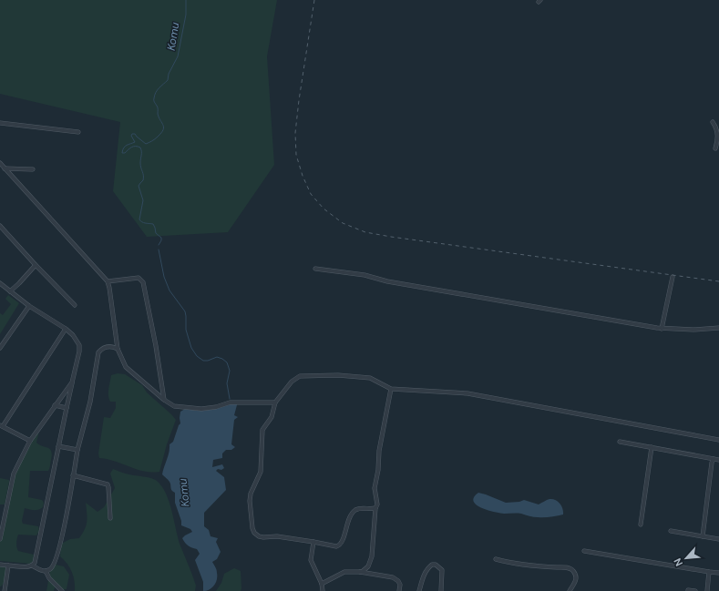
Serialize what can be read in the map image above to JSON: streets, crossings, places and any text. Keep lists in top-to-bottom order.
{
  "water": ["Komu"],
  "north": "bottom left"
}
